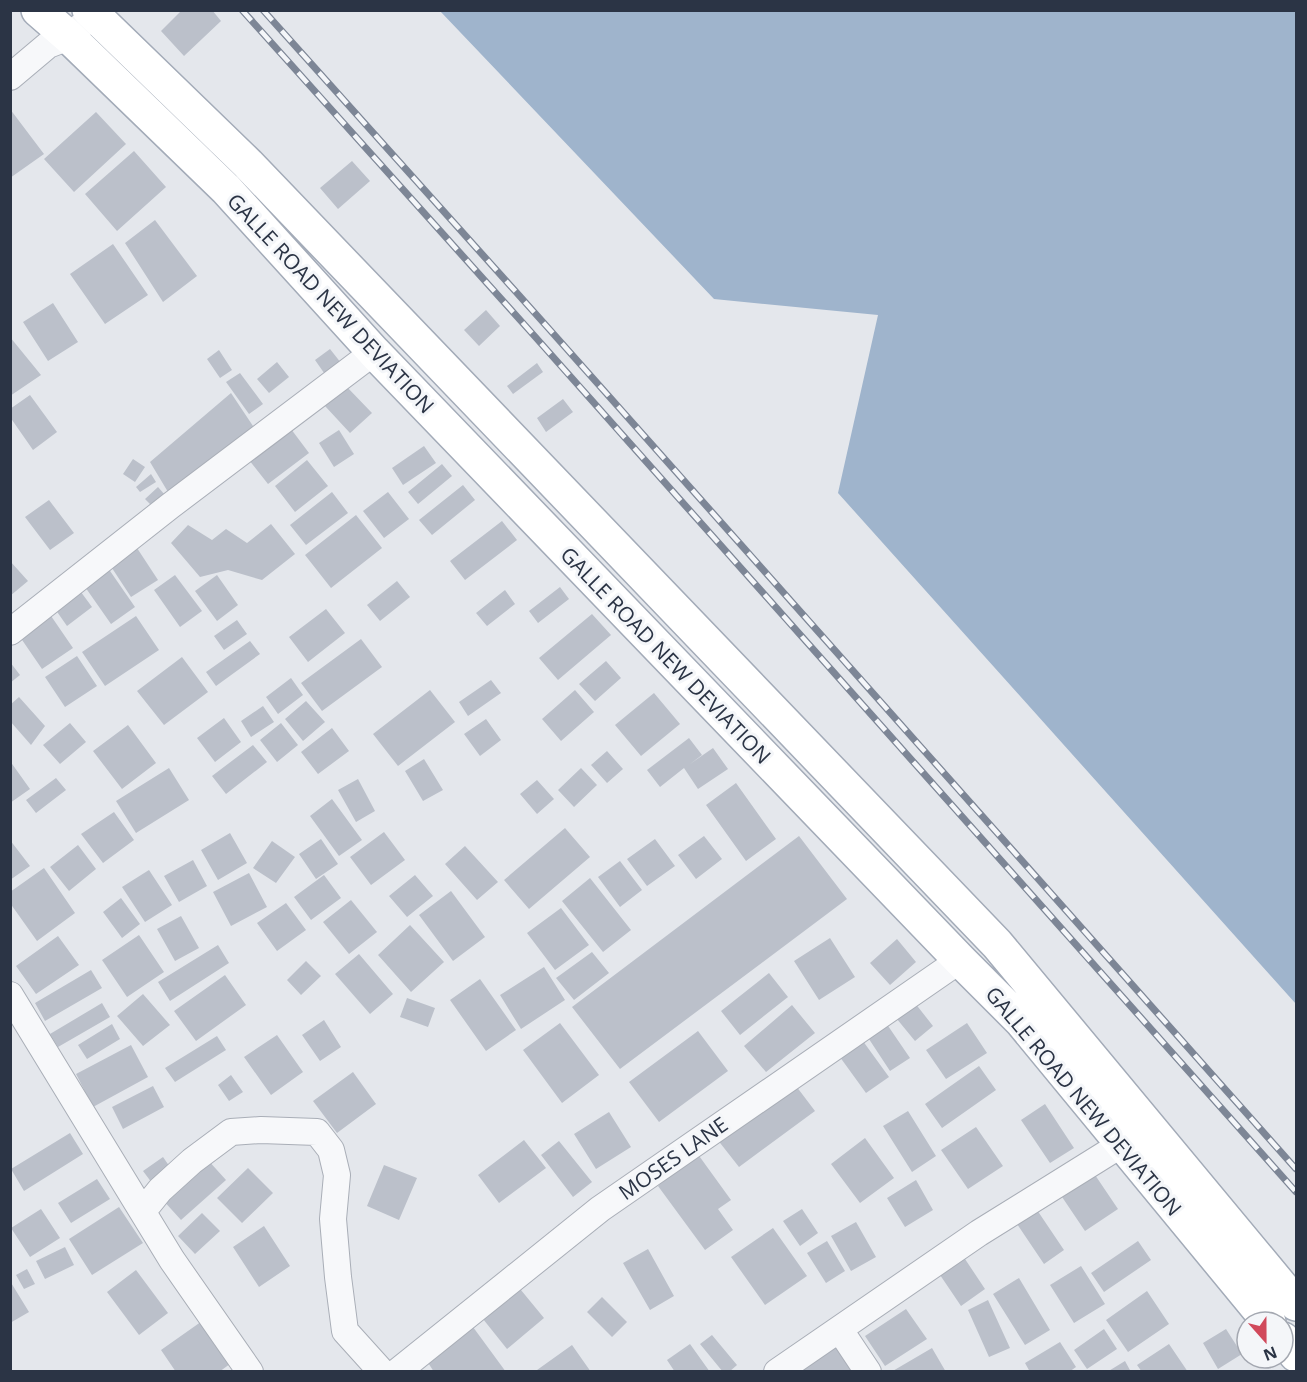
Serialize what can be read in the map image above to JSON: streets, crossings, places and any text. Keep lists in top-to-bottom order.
{
  "streets": {
    "main road": ["GALLE ROAD NEW DEVIATION"],
    "street": ["MOSES LANE"]
  },
  "crossings": [
    ["GALLE ROAD NEW DEVIATION", "MOSES LANE"]
  ],
  "north": "bottom"
}
